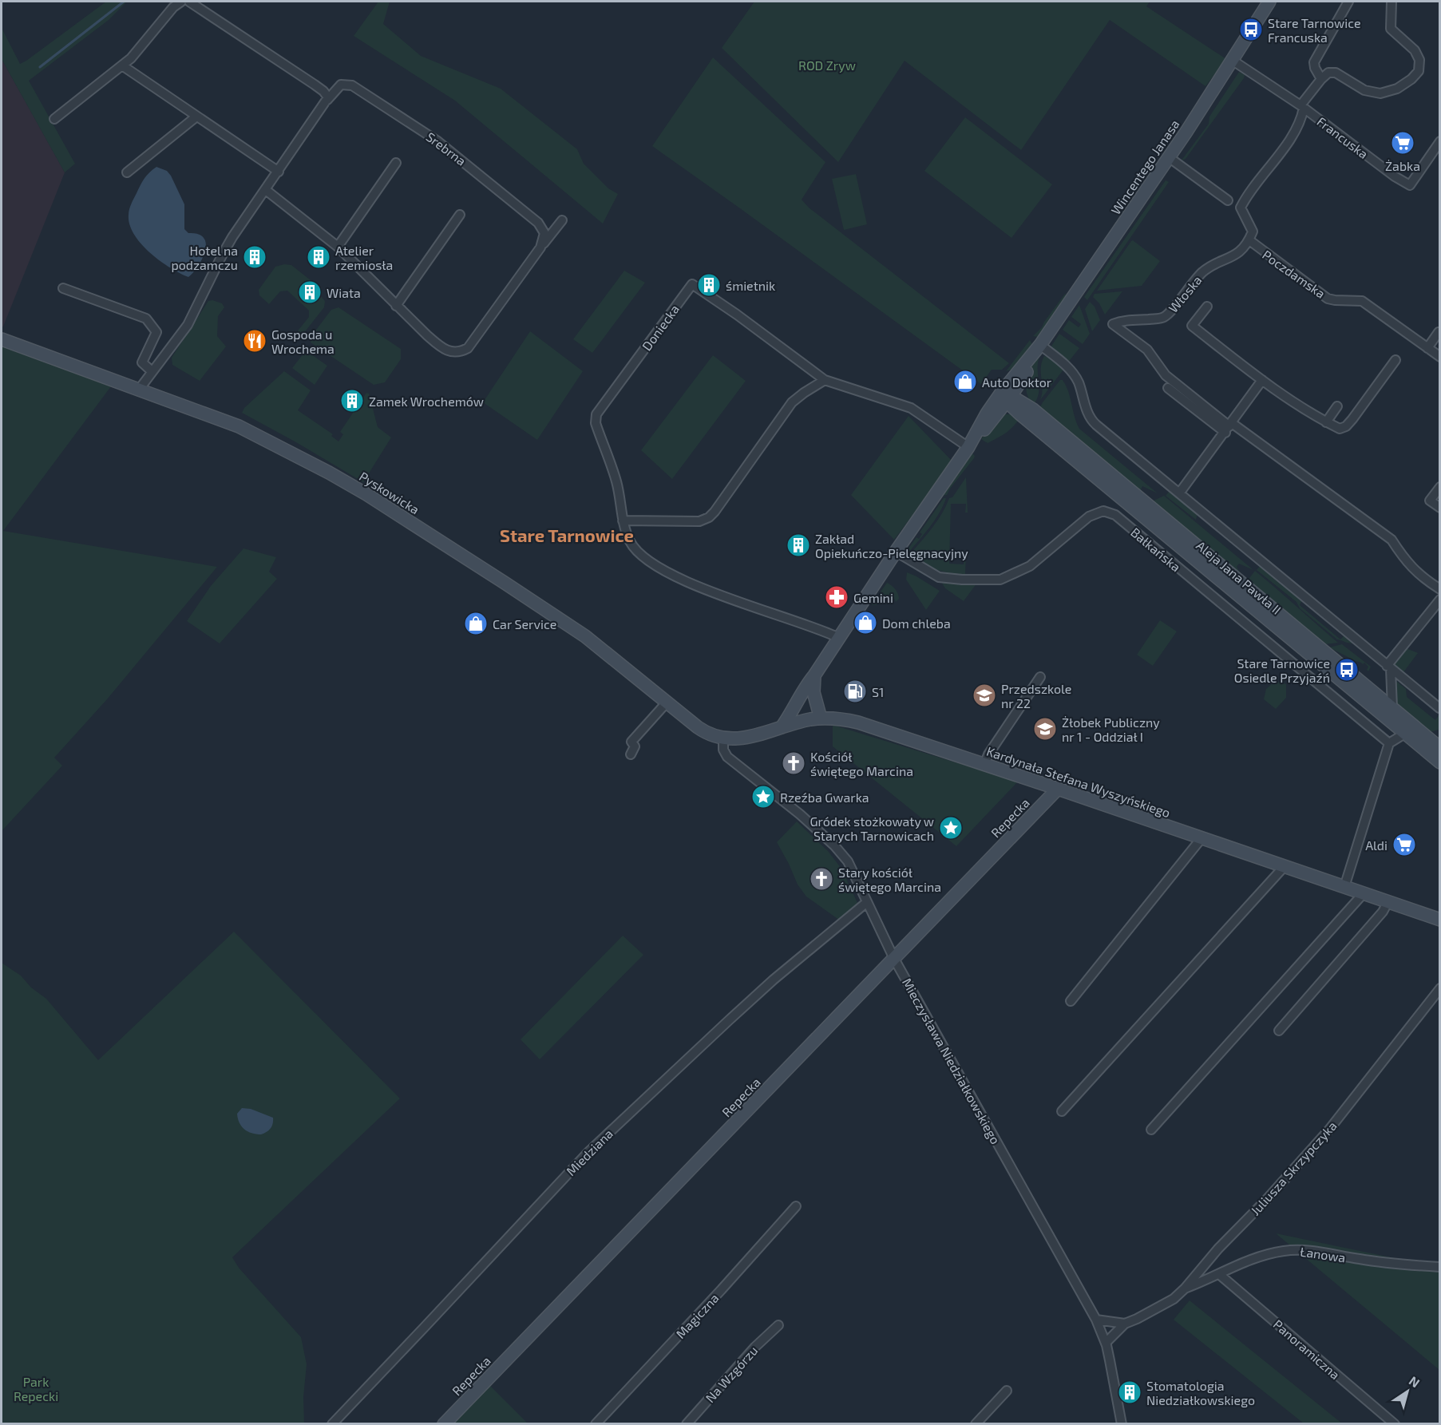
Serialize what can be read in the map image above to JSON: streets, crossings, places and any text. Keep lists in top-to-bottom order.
{
  "streets": {
    "street": [
      "Francuska",
      "Srebrna",
      "Wincentego Janasa",
      "Poczdamska",
      "Włoska",
      "Doniecka",
      "Pyskowicka",
      "Bałkańska",
      "Aleja Jana Pawła II",
      "Kardynała Stefana Wyszyńskiego",
      "Repecka",
      "Mieczysława Niedziałkowskiego",
      "Miedziana",
      "Juliusza Skrzypczyka",
      "Łanowa",
      "Magiczna",
      "Panoramiczna",
      "Na Wzgórzu"
    ]
  },
  "crossings": [
    ["Francuska", "Wincentego Janasa"],
    ["Srebrna", "Pyskowicka"],
    ["Wincentego Janasa", "Doniecka"],
    ["Wincentego Janasa", "Bałkańska"],
    ["Wincentego Janasa", "Aleja Jana Pawła II"],
    ["Wincentego Janasa", "Kardynała Stefana Wyszyńskiego"],
    ["Poczdamska", "Włoska"],
    ["Pyskowicka", "Kardynała Stefana Wyszyńskiego"],
    ["Pyskowicka", "Mieczysława Niedziałkowskiego"],
    ["Kardynała Stefana Wyszyńskiego", "Repecka"],
    ["Kardynała Stefana Wyszyńskiego", "Mieczysława Niedziałkowskiego"],
    ["Repecka", "Mieczysława Niedziałkowskiego"],
    ["Mieczysława Niedziałkowskiego", "Miedziana"],
    ["Mieczysława Niedziałkowskiego", "Juliusza Skrzypczyka"],
    ["Juliusza Skrzypczyka", "Łanowa"],
    ["Łanowa", "Panoramiczna"]
  ],
  "districts": ["Stare Tarnowice"],
  "parks": ["ROD Zryw", "Park Repecki"],
  "places": {
    "bus stop": ["Stare Tarnowice Francuska", "Stare Tarnowice Osiedle Przyjaźń"],
    "supermarket": ["Żabka", "Aldi"],
    "building": [
      "Hotel na podzamczu",
      "Atelier rzemiosła",
      "śmietnik",
      "Wiata",
      "Zamek Wrochemów",
      "Zakład Opiekuńczo-Pielęgnacyjny",
      "Stomatologia Niedziałkowskiego"
    ],
    "restaurant": ["Gospoda u Wrochema"],
    "shop": ["Auto Doktor", "Dom chleba", "Car Service"],
    "pharmacy": ["Gemini"],
    "fuel station": ["S1"],
    "school or university": ["Przedszkole nr 22", "Żłobek Publiczny nr 1 - Oddział I"],
    "church": ["Kościół świętego Marcina", "Stary kościół świętego Marcina"],
    "place": ["Rzeźba Gwarka", "Gródek stożkowaty w Starych Tarnowicach"]
  },
  "north": "top right"
}
